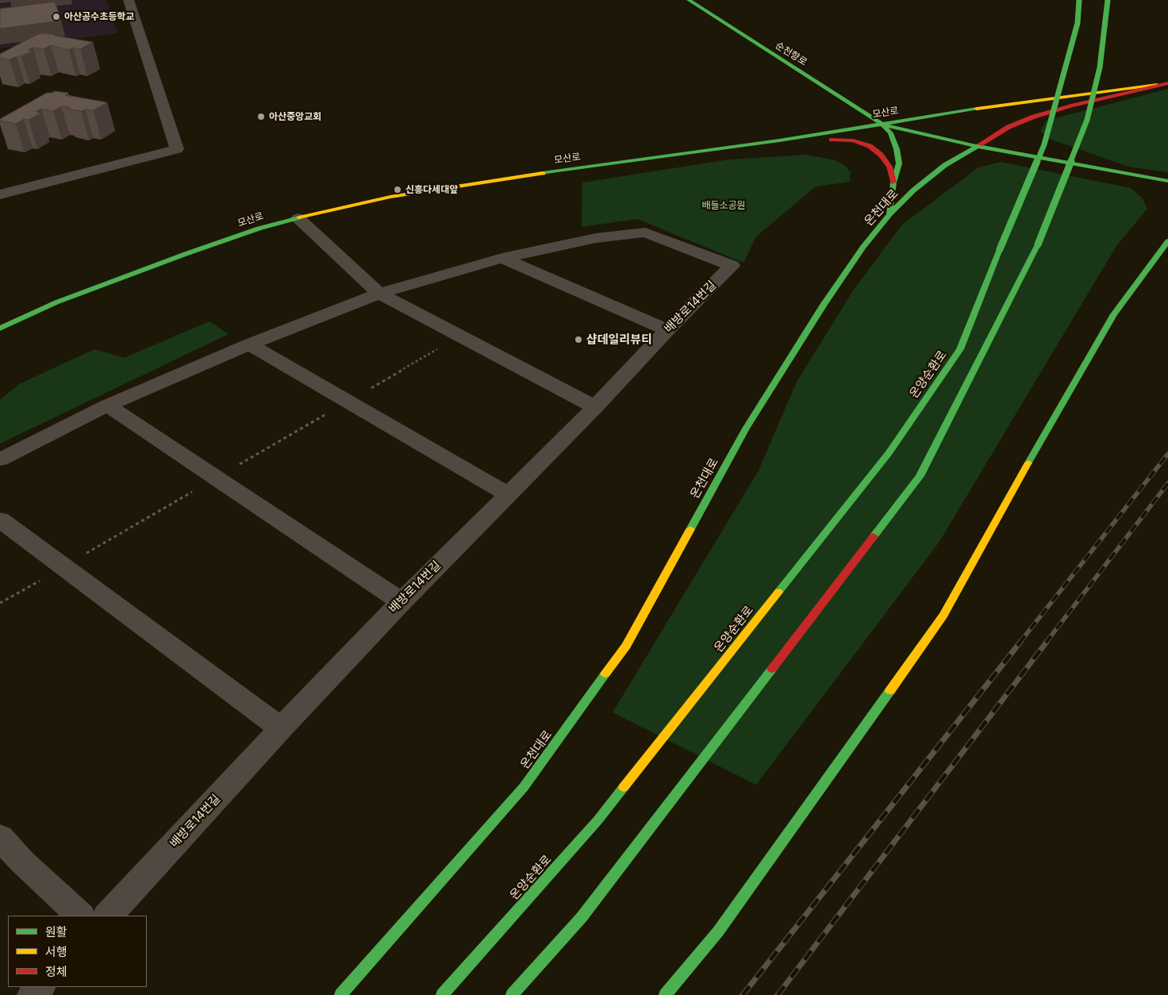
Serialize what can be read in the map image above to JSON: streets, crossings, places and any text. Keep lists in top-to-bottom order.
{
  "streets": {
    "main road": [
      "순천향로",
      "모산로",
      "온천대로",
      "온양순환로"
    ],
    "street": ["배방로14번길"]
  },
  "crossings": [
    ["순천향로", "모산로"],
    ["모산로", "온천대로"]
  ],
  "parks": ["배들소공원"],
  "places": [
    "아산공수초등학교",
    "아산중앙교회",
    "신흥다세대앞",
    "샵데일리뷰티"
  ],
  "legend": ["원활", "서행", "정체"]
}
